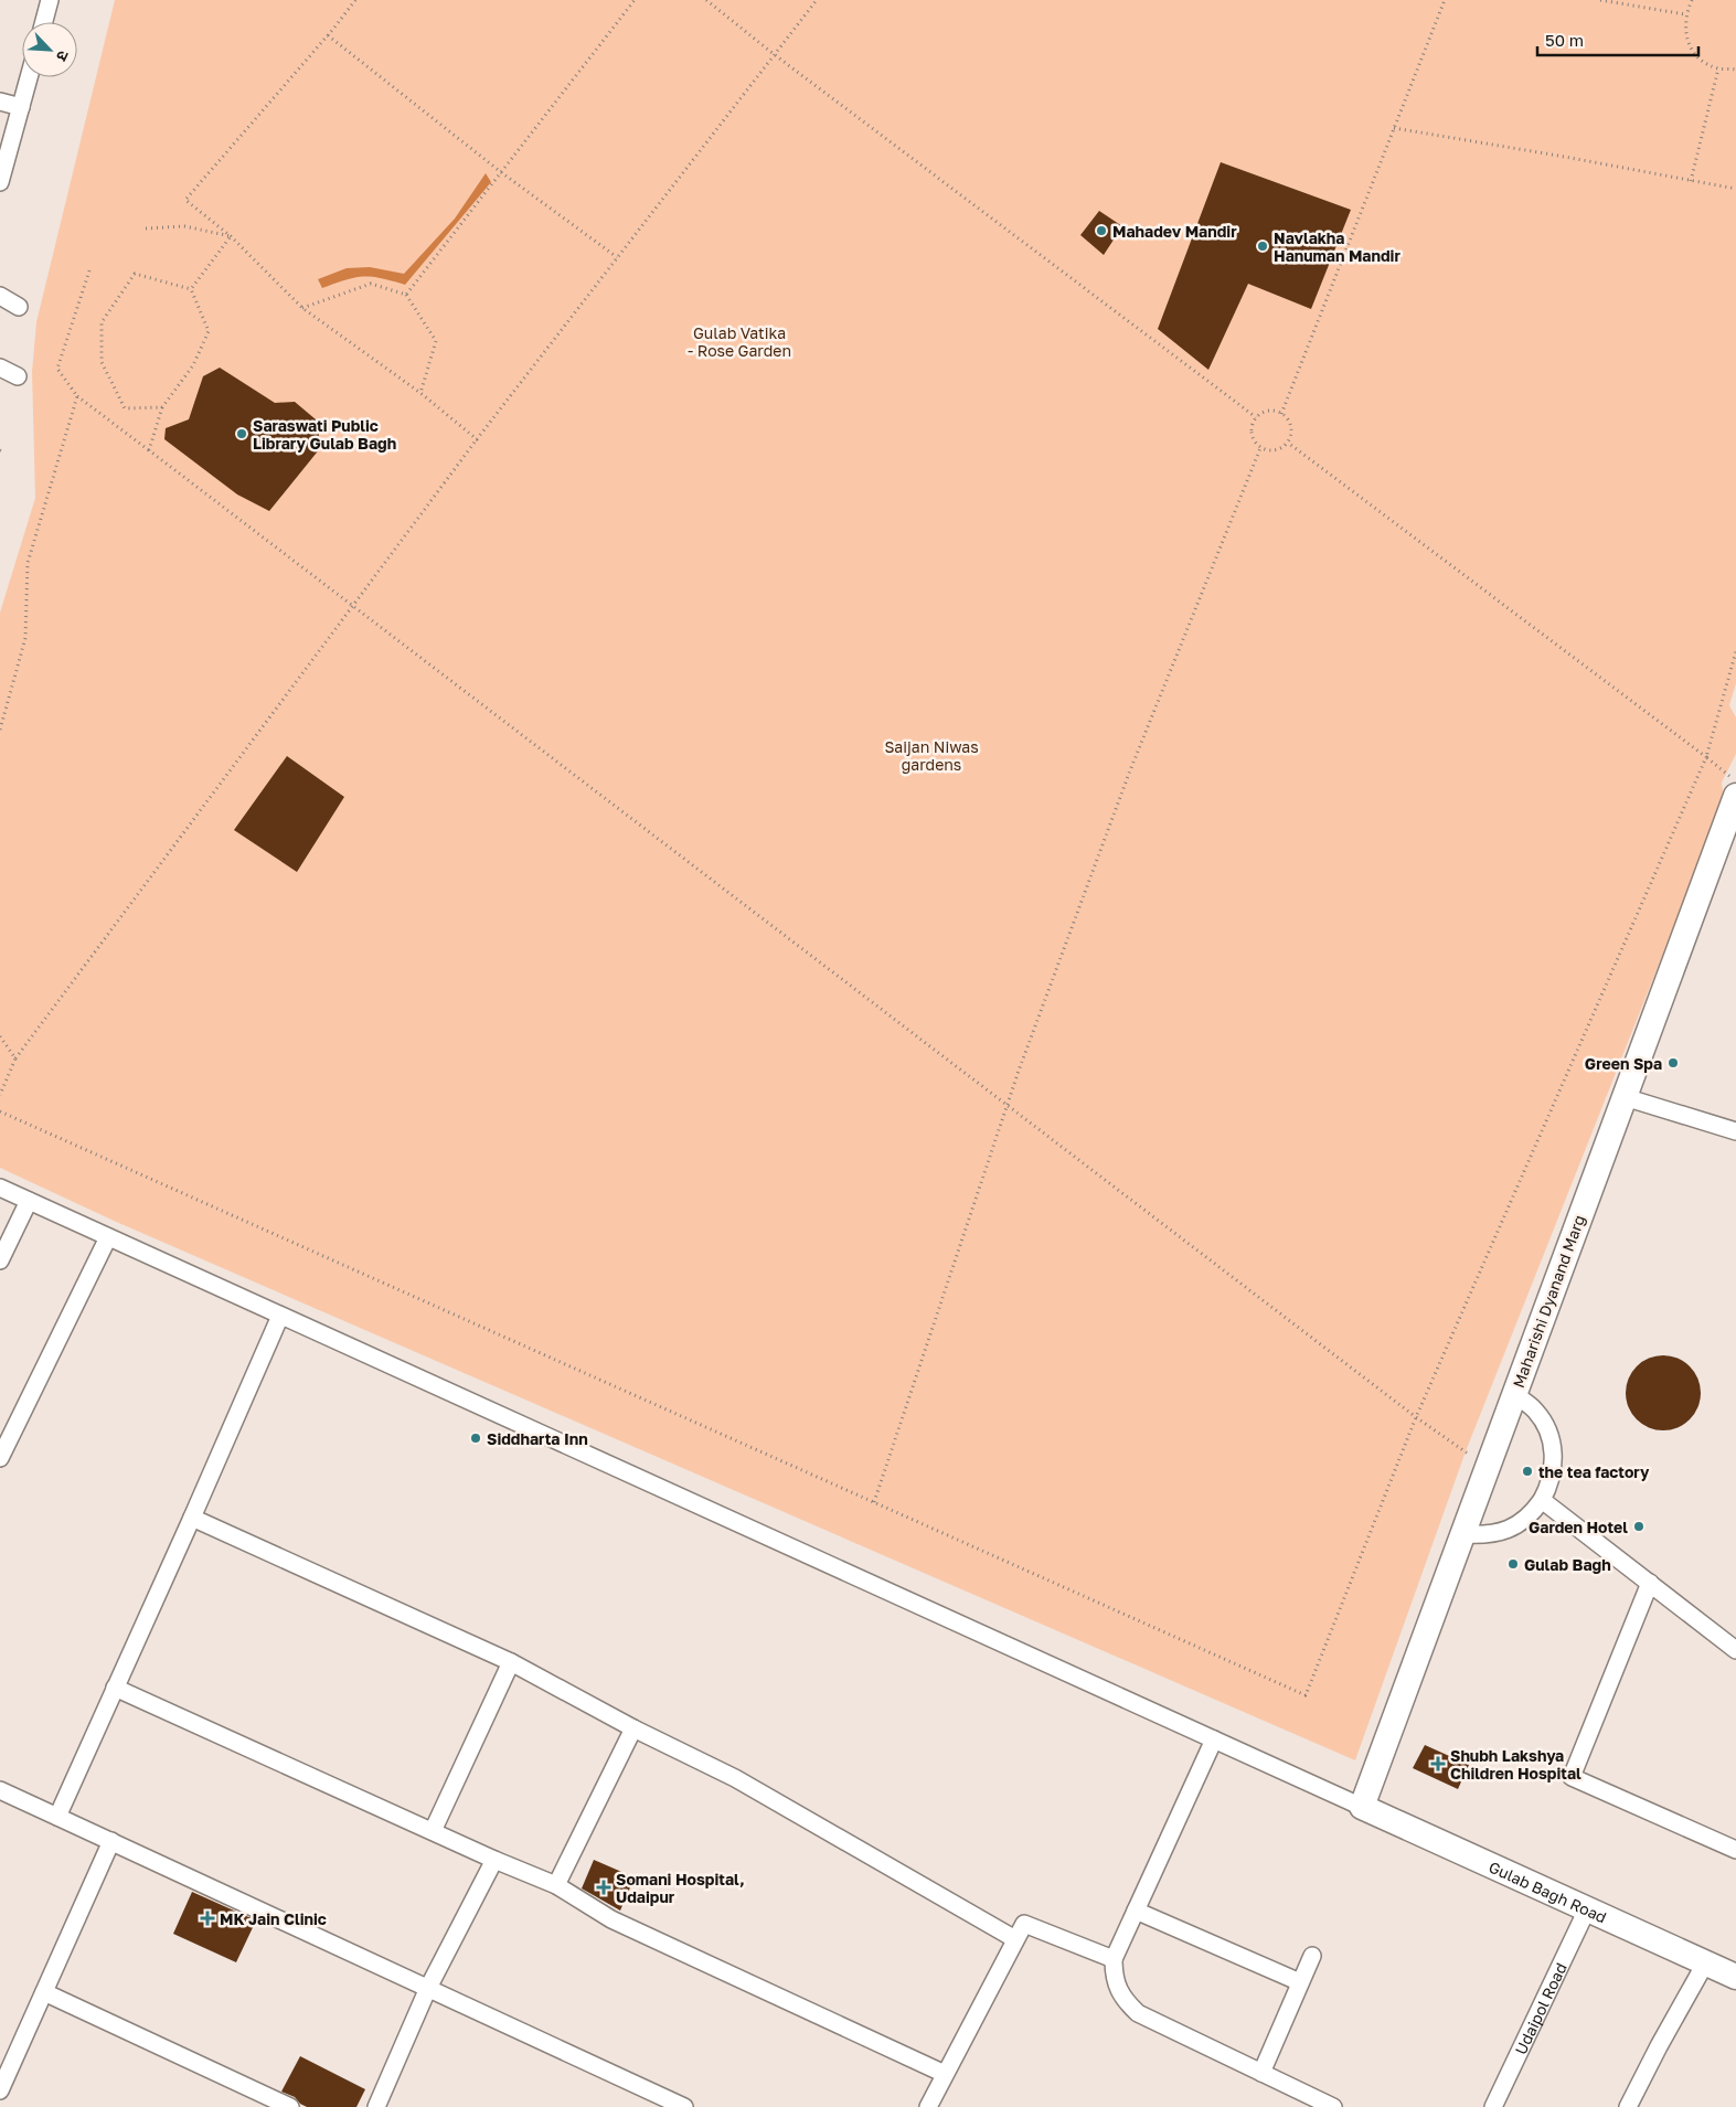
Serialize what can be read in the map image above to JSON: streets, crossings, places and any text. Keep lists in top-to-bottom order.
{
  "streets": {
    "main road": ["Maharishi Dyanand Marg", "Gulab Bagh Road"],
    "street": ["Udaipol Road"]
  },
  "crossings": [
    ["Maharishi Dyanand Marg", "Gulab Bagh Road"],
    ["Gulab Bagh Road", "Udaipol Road"]
  ],
  "parks": ["Gulab Vatika - Rose Garden", "Saijan Niwas gardens"],
  "places": {
    "other": [
      "Mahadev Mandir",
      "Navlakha Hanuman Mandir",
      "Saraswati Public Library Gulab Bagh",
      "Green Spa",
      "Siddharta Inn",
      "the tea factory",
      "Garden Hotel",
      "Gulab Bagh"
    ],
    "health": ["Shubh Lakshya Children Hospital", "Somani Hospital, Udaipur", "MK Jain Clinic"]
  },
  "scale_bar": "50 m",
  "north": "bottom right"
}
